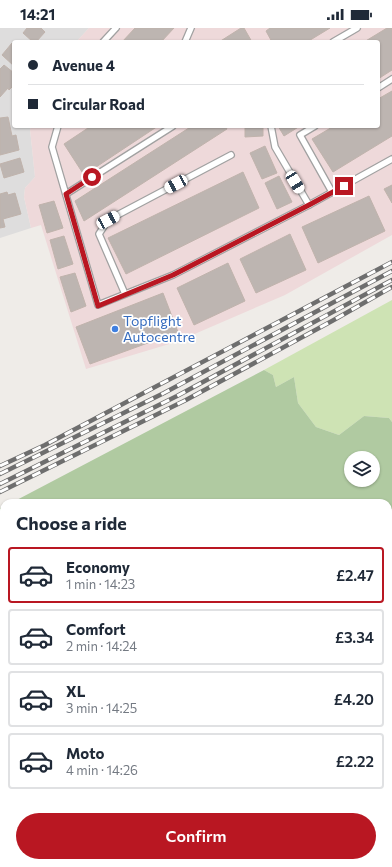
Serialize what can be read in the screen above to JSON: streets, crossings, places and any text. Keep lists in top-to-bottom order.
{
  "places": ["Topflight Autocentre"],
  "page": {
    "status": "14:21",
    "banner": ["Avenue 4", "Circular Road"],
    "heading": "Choose a ride",
    "list": [
      {
        "name": "Economy",
        "note": "1 min · 14:23",
        "value": "£2.47"
      },
      {
        "name": "Comfort",
        "note": "2 min · 14:24",
        "value": "£3.34"
      },
      {
        "name": "XL",
        "note": "3 min · 14:25",
        "value": "£4.20"
      },
      {
        "name": "Moto",
        "note": "4 min · 14:26",
        "value": "£2.22"
      }
    ],
    "buttons": "Confirm"
  }
}
